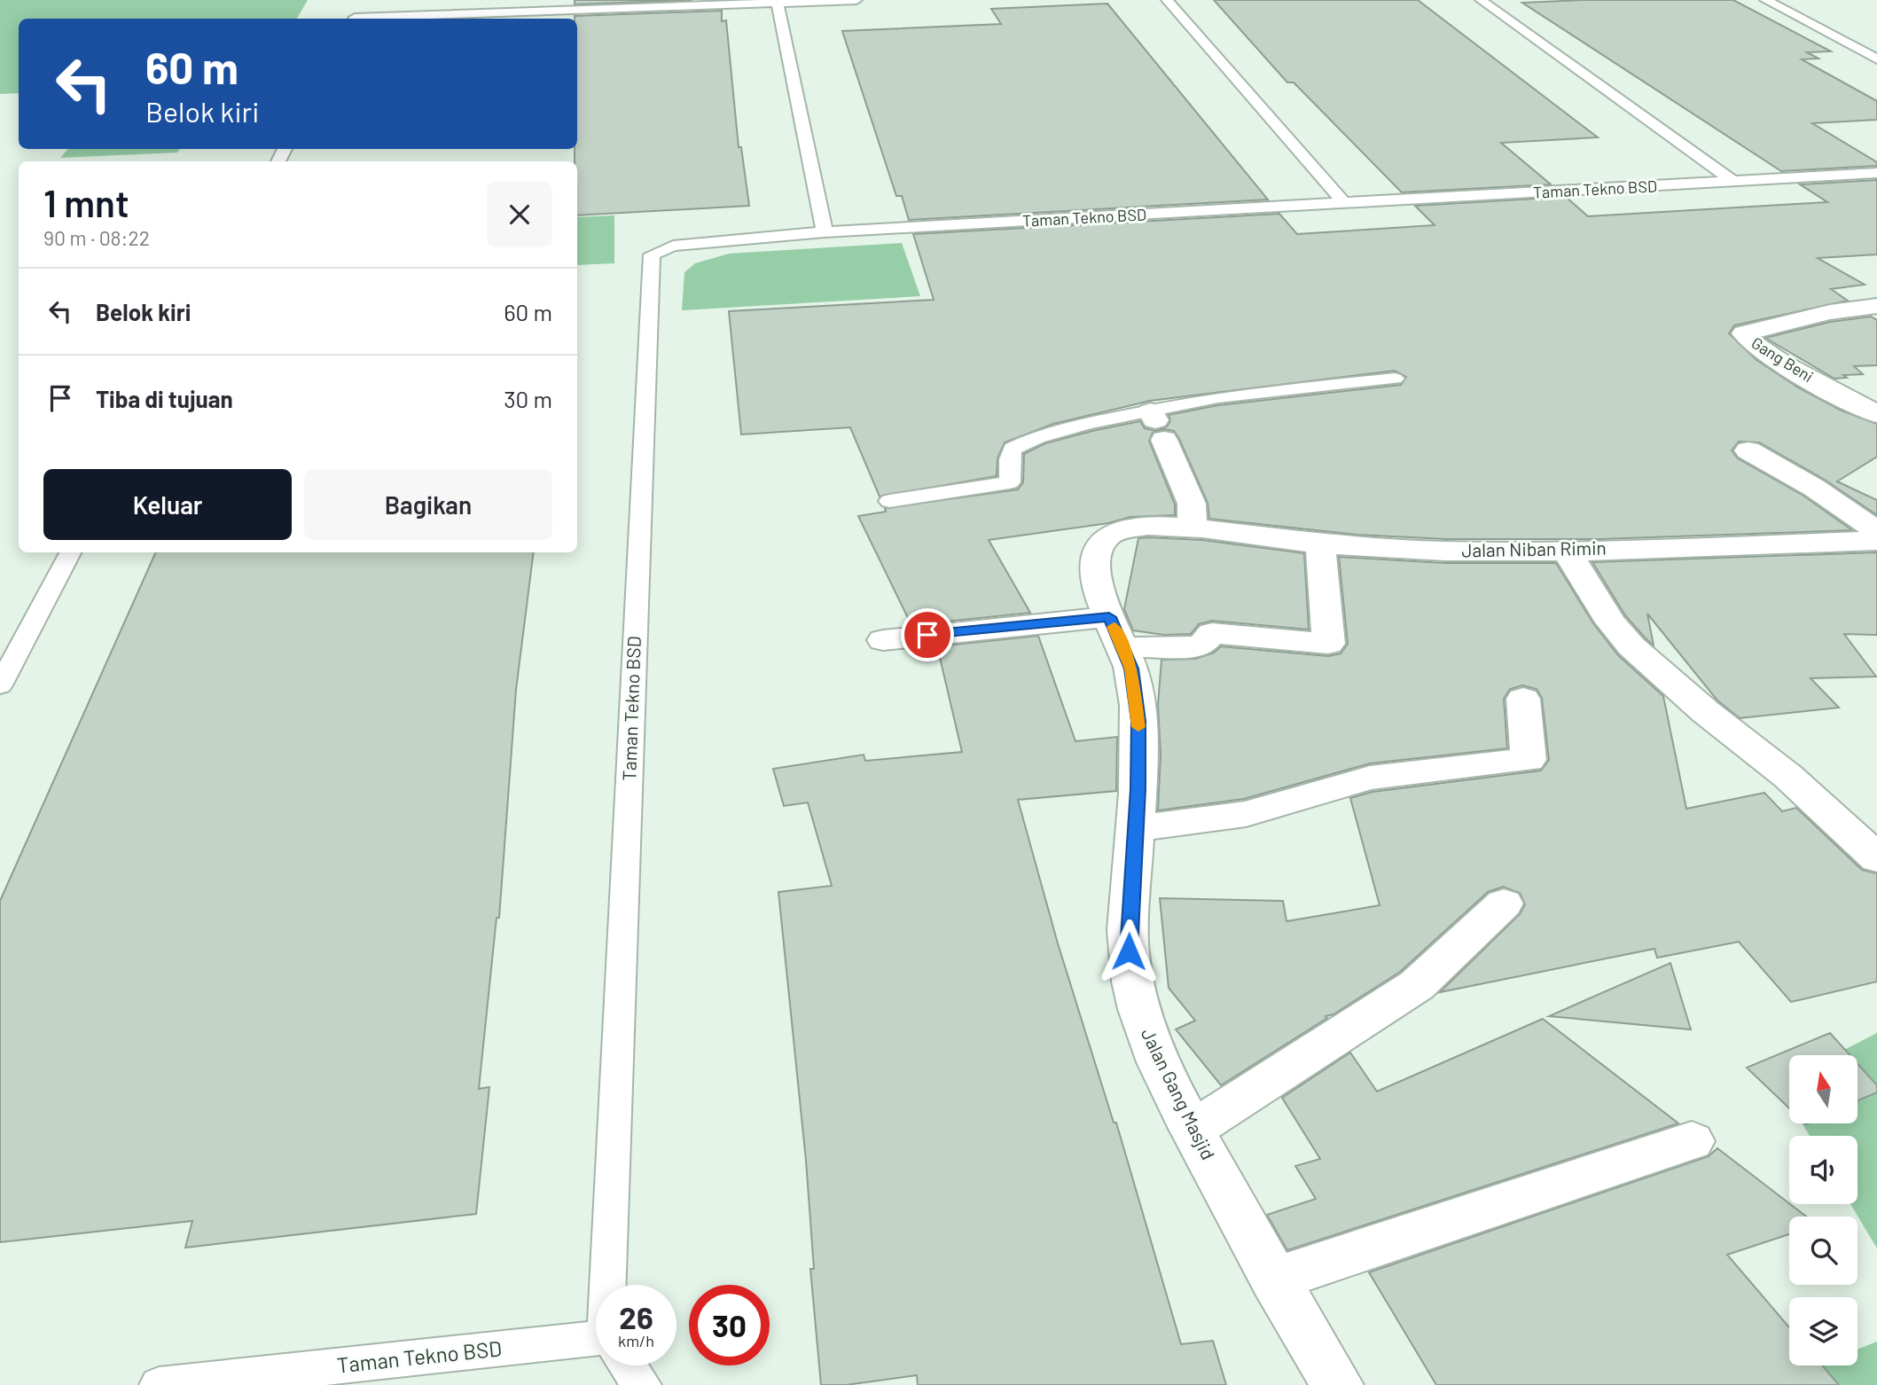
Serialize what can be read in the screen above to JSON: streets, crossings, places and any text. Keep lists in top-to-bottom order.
{
  "streets": {
    "street": ["Gang Beni", "Jalan Niban Rimin", "Jalan Gang Masjid"],
    "lane": ["Taman Tekno BSD"]
  },
  "crossings": [
    ["Jalan Niban Rimin", "Jalan Gang Masjid"]
  ],
  "north": "top",
  "page": {
    "turn": ["60 m", "Belok kiri"],
    "heading": ["1 mnt", "90 m · 08:22"],
    "list": [
      {
        "name": "Belok kiri",
        "value": "60 m"
      },
      {
        "name": "Tiba di tujuan",
        "value": "30 m"
      }
    ],
    "buttons": ["Keluar", "Bagikan"],
    "speed": "26 km/h",
    "limit": "30"
  }
}
